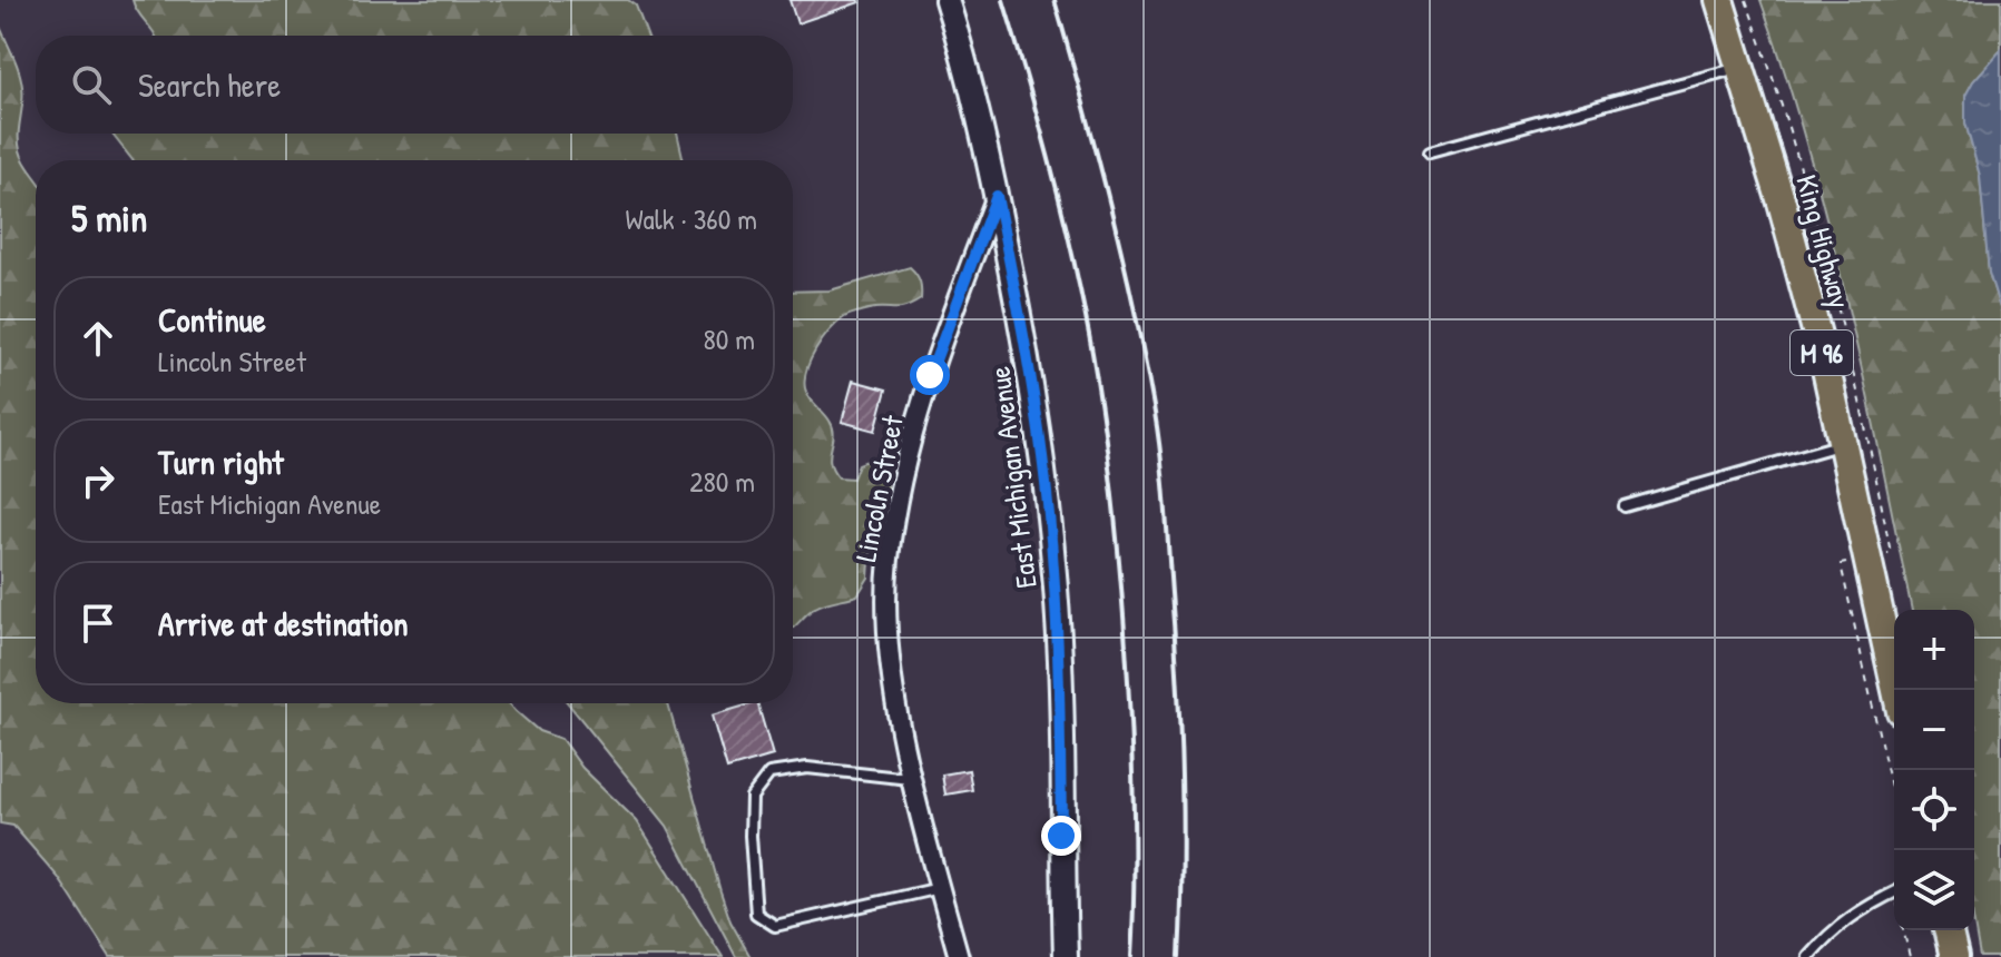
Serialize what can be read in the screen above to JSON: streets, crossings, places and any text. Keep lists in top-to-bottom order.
{
  "streets": {
    "main road": ["King Highway", "M 96"],
    "street": ["East Michigan Avenue", "Lincoln Street"]
  },
  "crossings": [
    ["East Michigan Avenue", "Lincoln Street"]
  ],
  "page": {
    "search": "Search here",
    "heading": ["5 min", "Walk · 360 m"],
    "list": [
      ["Continue", "Lincoln Street", "80 m"],
      ["Turn right", "East Michigan Avenue", "280 m"],
      "Arrive at destination"
    ],
    "map_buttons": ["+", "−"]
  }
}
